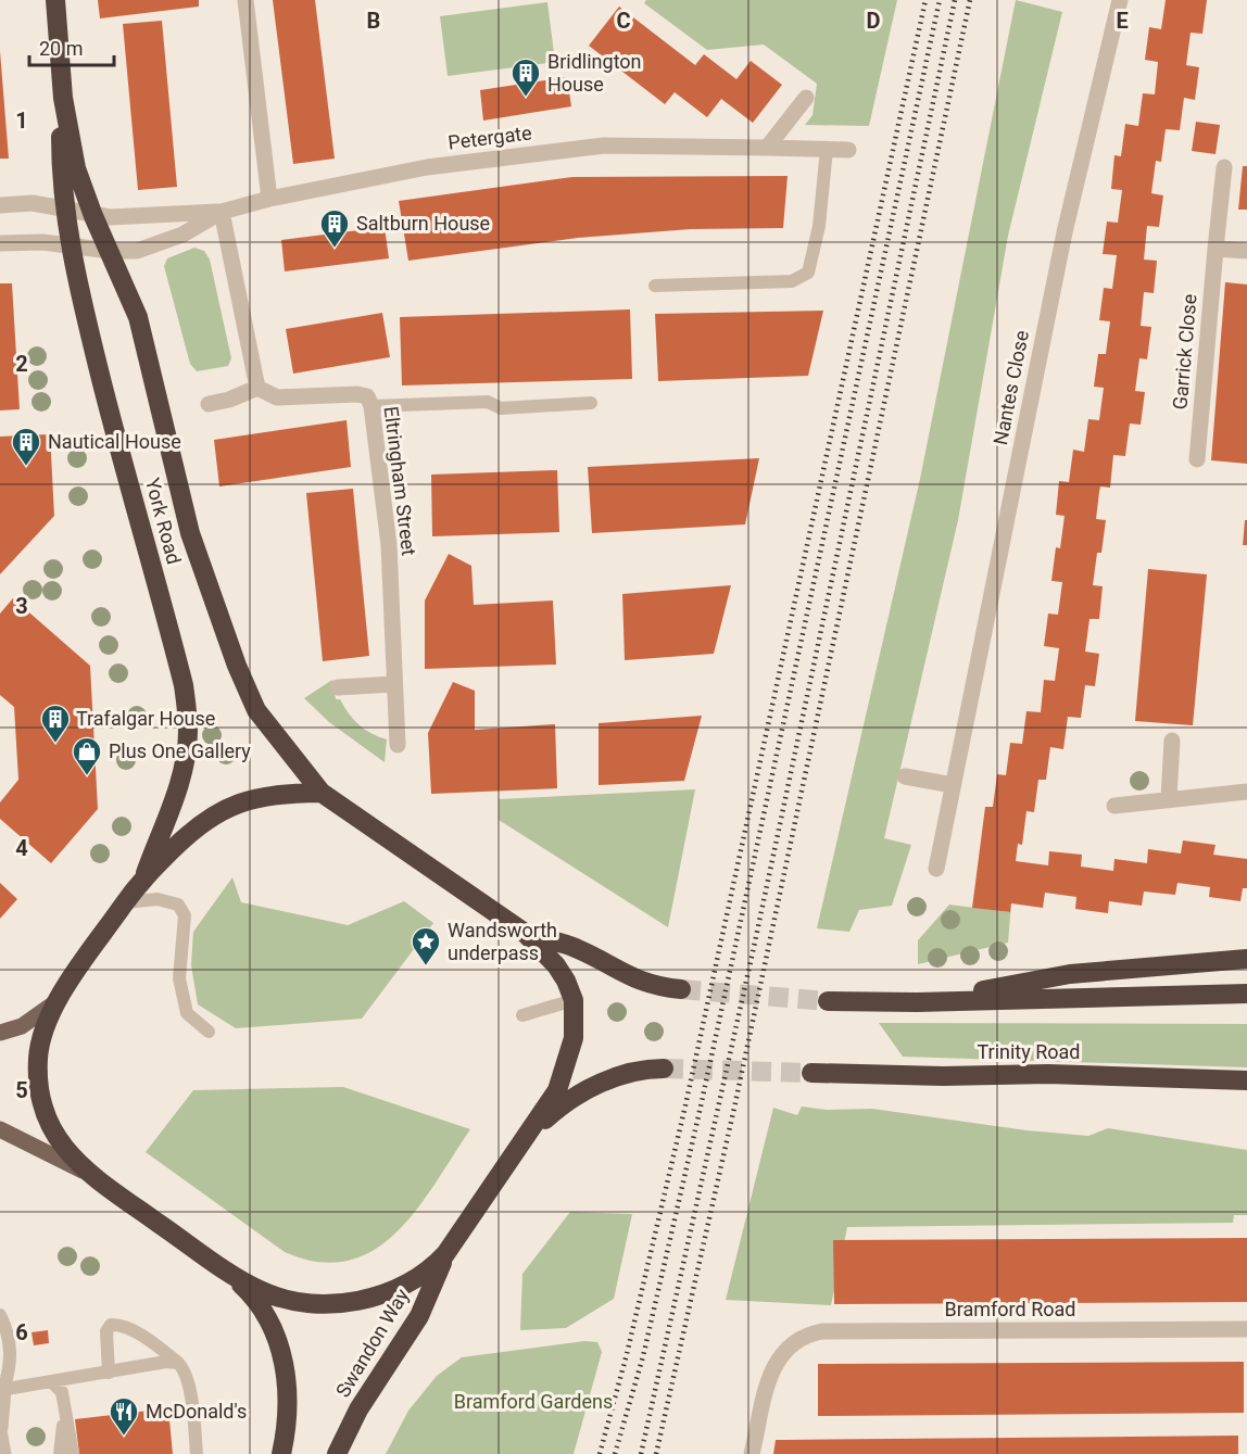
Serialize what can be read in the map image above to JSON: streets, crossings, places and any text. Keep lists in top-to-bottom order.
{
  "streets": {
    "highway": ["York Road", "Trinity Road", "Swandon Way"],
    "street": [
      "Petergate",
      "Garrick Close",
      "Nantes Close",
      "Eltringham Street",
      "Bramford Road"
    ]
  },
  "crossings": [
    ["Petergate", "York Road"]
  ],
  "parks": ["Bramford Gardens"],
  "places": {
    "building": [
      "Bridlington House",
      "Saltburn House",
      "Nautical House",
      "Trafalgar House"
    ],
    "shop": ["Plus One Gallery"],
    "place": ["Wandsworth underpass"],
    "restaurant": ["McDonald's"]
  },
  "scale_bar": "20 m",
  "grid": {
    "columns": [
      "B",
      "C",
      "D",
      "E"
    ],
    "rows": [
      "1",
      "2",
      "3",
      "4",
      "5",
      "6"
    ]
  }
}
